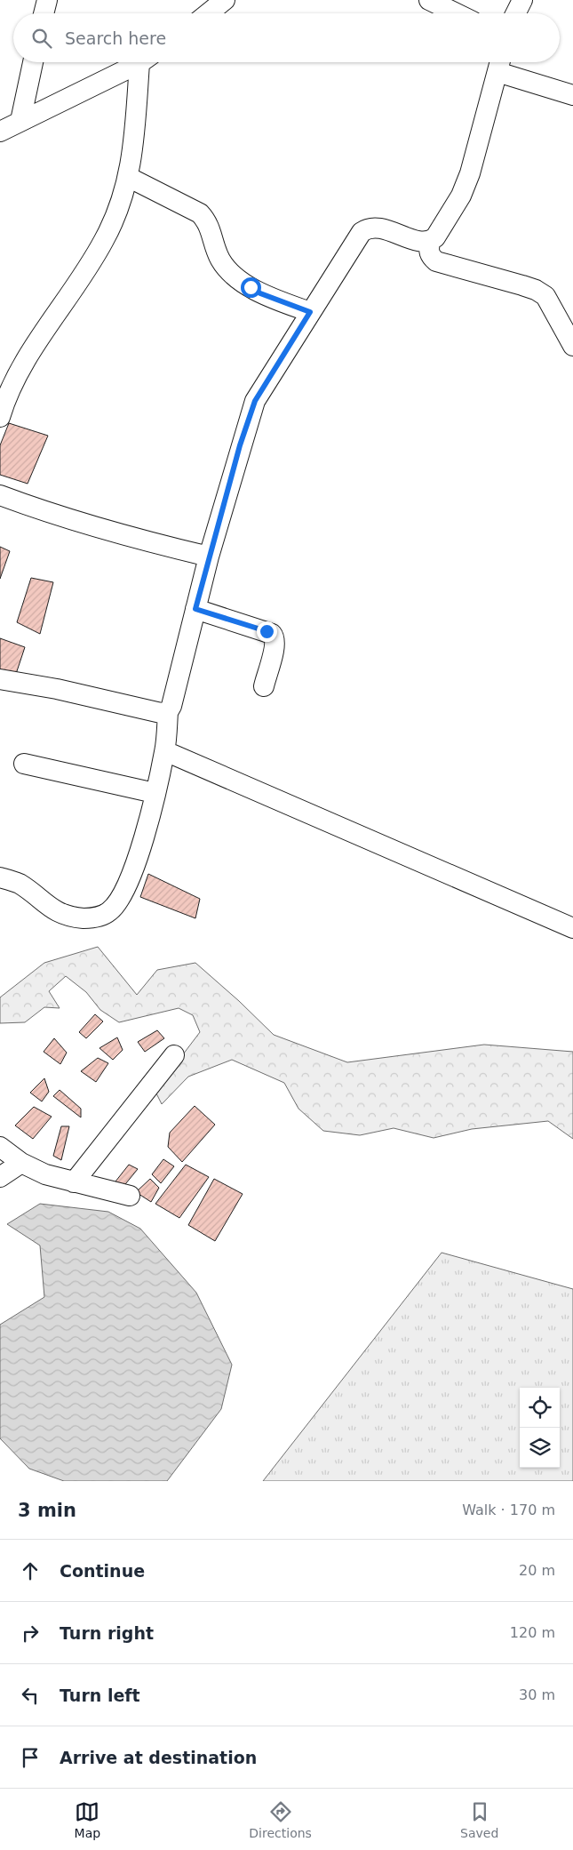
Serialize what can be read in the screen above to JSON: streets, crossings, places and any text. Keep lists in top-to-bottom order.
{
  "page": {
    "search": "Search here",
    "heading": ["3 min", "Walk · 170 m"],
    "list": [
      ["Continue", "20 m"],
      ["Turn right", "120 m"],
      ["Turn left", "30 m"],
      "Arrive at destination"
    ],
    "nav": ["Map", "Directions", "Saved"]
  }
}
